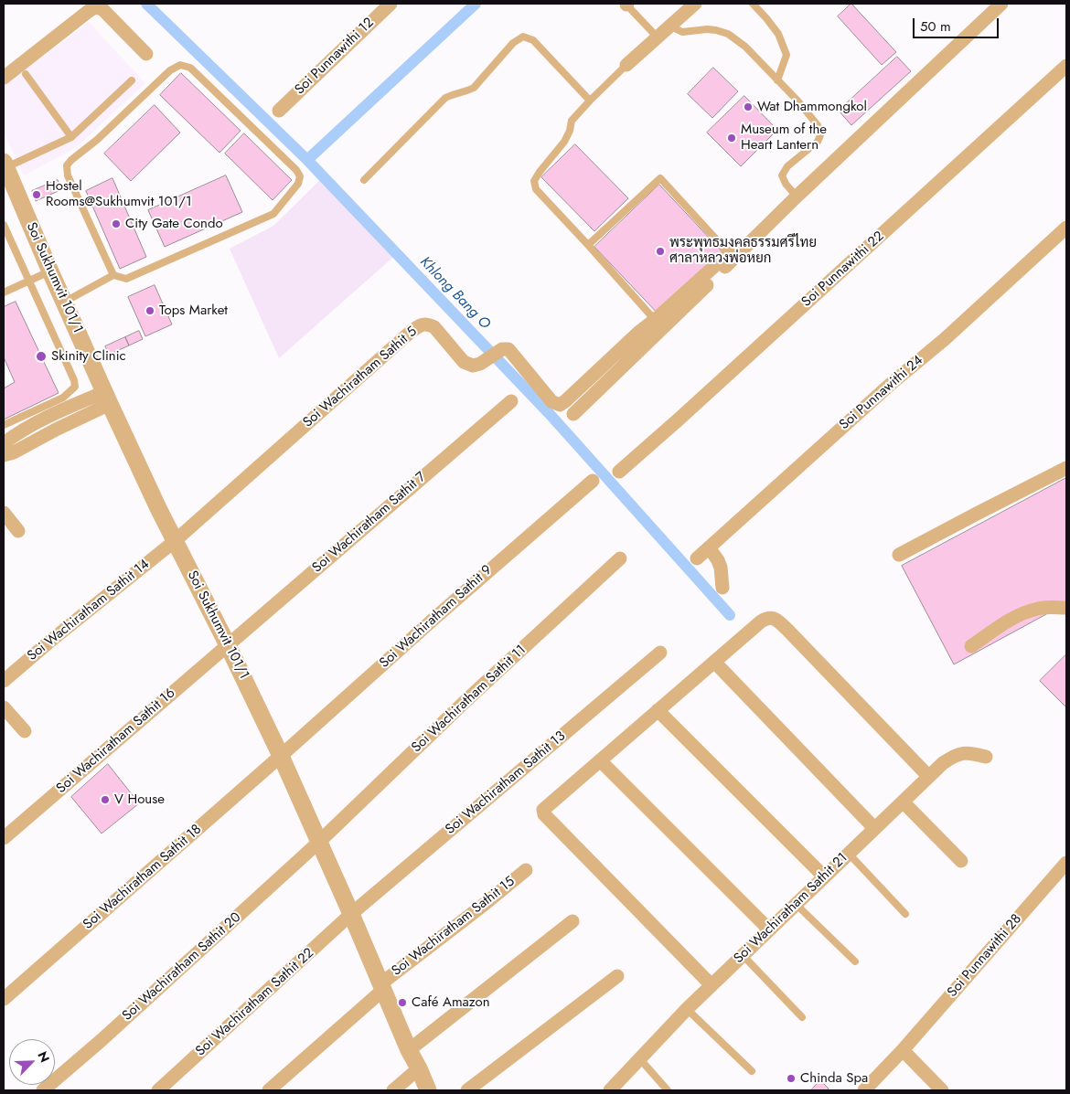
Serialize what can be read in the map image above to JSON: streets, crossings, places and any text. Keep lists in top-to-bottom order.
{
  "streets": {
    "street": [
      "Soi Punnawithi 12",
      "Soi Punnawithi 22",
      "Soi Sukhumvit 101/1",
      "Soi Wachiratham Sathit 5",
      "Soi Punnawithi 24",
      "Soi Wachiratham Sathit 7",
      "Soi Wachiratham Sathit 14",
      "Soi Wachiratham Sathit 9",
      "Soi Wachiratham Sathit 11",
      "Soi Wachiratham Sathit 16",
      "Soi Wachiratham Sathit 13",
      "Soi Wachiratham Sathit 18",
      "Soi Wachiratham Sathit 21",
      "Soi Wachiratham Sathit 15",
      "Soi Punnawithi 28",
      "Soi Wachiratham Sathit 20",
      "Soi Wachiratham Sathit 22"
    ]
  },
  "crossings": [
    ["Soi Sukhumvit 101/1", "Soi Wachiratham Sathit 5"],
    ["Soi Sukhumvit 101/1", "Soi Wachiratham Sathit 7"],
    ["Soi Sukhumvit 101/1", "Soi Wachiratham Sathit 14"],
    ["Soi Sukhumvit 101/1", "Soi Wachiratham Sathit 9"],
    ["Soi Sukhumvit 101/1", "Soi Wachiratham Sathit 11"],
    ["Soi Sukhumvit 101/1", "Soi Wachiratham Sathit 16"],
    ["Soi Sukhumvit 101/1", "Soi Wachiratham Sathit 13"],
    ["Soi Sukhumvit 101/1", "Soi Wachiratham Sathit 18"],
    ["Soi Sukhumvit 101/1", "Soi Wachiratham Sathit 15"],
    ["Soi Sukhumvit 101/1", "Soi Wachiratham Sathit 20"],
    ["Soi Sukhumvit 101/1", "Soi Wachiratham Sathit 22"],
    ["Soi Wachiratham Sathit 5", "Soi Wachiratham Sathit 14"],
    ["Soi Wachiratham Sathit 7", "Soi Wachiratham Sathit 16"],
    ["Soi Wachiratham Sathit 9", "Soi Wachiratham Sathit 18"],
    ["Soi Wachiratham Sathit 11", "Soi Wachiratham Sathit 20"],
    ["Soi Wachiratham Sathit 13", "Soi Wachiratham Sathit 22"]
  ],
  "water": ["Khlong Bang O"],
  "places": [
    "Wat Dhammongkol",
    "Museum of the Heart Lantern",
    "Hostel Rooms@Sukhumvit 101/1",
    "City Gate Condo",
    "พระพุทธมงคลธรรมศรีไทย ศาลาหลวงพ่อหยก",
    "Tops Market",
    "Skinity Clinic",
    "V House",
    "Café Amazon",
    "Chinda Spa"
  ],
  "scale_bar": "50 m",
  "north": "top right"
}
